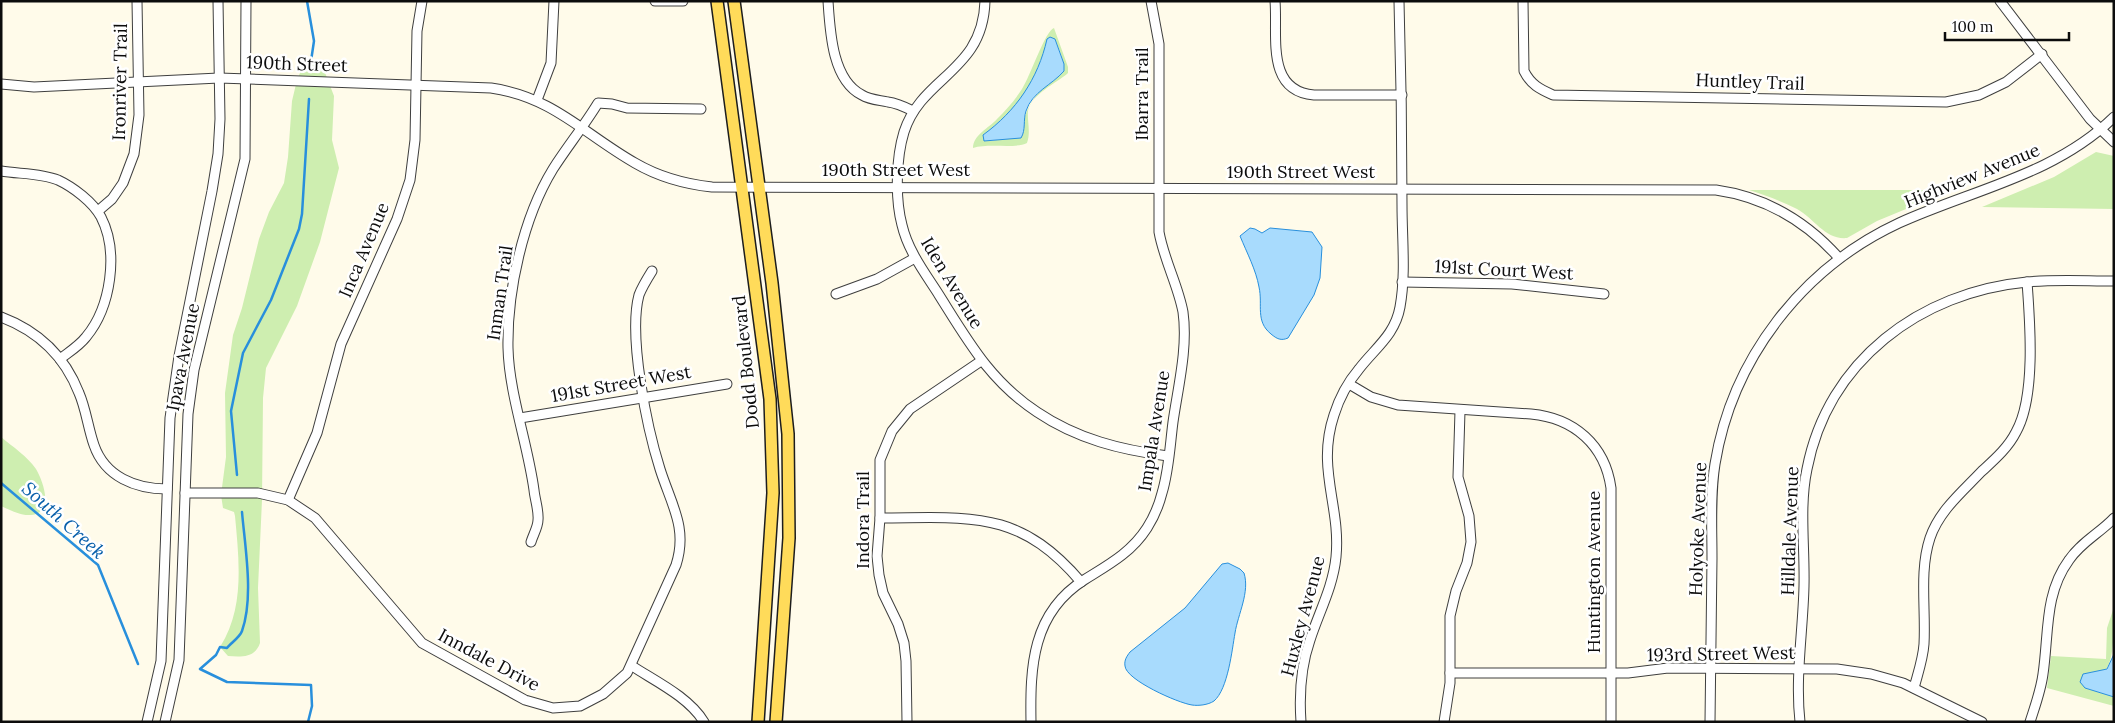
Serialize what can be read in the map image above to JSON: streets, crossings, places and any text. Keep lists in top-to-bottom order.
{
  "streets": {
    "main road": ["Dodd Boulevard"],
    "street": [
      "190th Street",
      "Ironriver Trail",
      "Huntley Trail",
      "Ibarra Trail",
      "190th Street West",
      "Highview Avenue",
      "Inca Avenue",
      "191st Court West",
      "Iden Avenue",
      "Inman Trail",
      "Ipava Avenue",
      "191st Street West",
      "Impala Avenue",
      "Indora Trail",
      "Holyoke Avenue",
      "Hilldale Avenue",
      "Huntington Avenue",
      "Huxley Avenue",
      "193rd Street West",
      "Inndale Drive"
    ]
  },
  "crossings": [
    ["190th Street", "Ironriver Trail"],
    ["190th Street", "190th Street West"],
    ["190th Street", "Inca Avenue"],
    ["190th Street", "Inman Trail"],
    ["190th Street", "Ipava Avenue"],
    ["190th Street", "Dodd Boulevard"],
    ["Ibarra Trail", "190th Street West"],
    ["Ibarra Trail", "Impala Avenue"],
    ["190th Street West", "Highview Avenue"],
    ["190th Street West", "Iden Avenue"],
    ["190th Street West", "Dodd Boulevard"],
    ["190th Street West", "Impala Avenue"],
    ["190th Street West", "Holyoke Avenue"],
    ["190th Street West", "Huxley Avenue"],
    ["Highview Avenue", "Holyoke Avenue"],
    ["Inca Avenue", "Inndale Drive"],
    ["191st Court West", "Huxley Avenue"],
    ["Iden Avenue", "Impala Avenue"],
    ["Iden Avenue", "Indora Trail"],
    ["Inman Trail", "191st Street West"],
    ["Ipava Avenue", "Inndale Drive"],
    ["191st Street West", "Inndale Drive"],
    ["Holyoke Avenue", "193rd Street West"],
    ["Hilldale Avenue", "193rd Street West"],
    ["Huntington Avenue", "Huxley Avenue"],
    ["Huntington Avenue", "193rd Street West"]
  ],
  "water": ["South Creek"],
  "scale_bar": "100 m"
}
